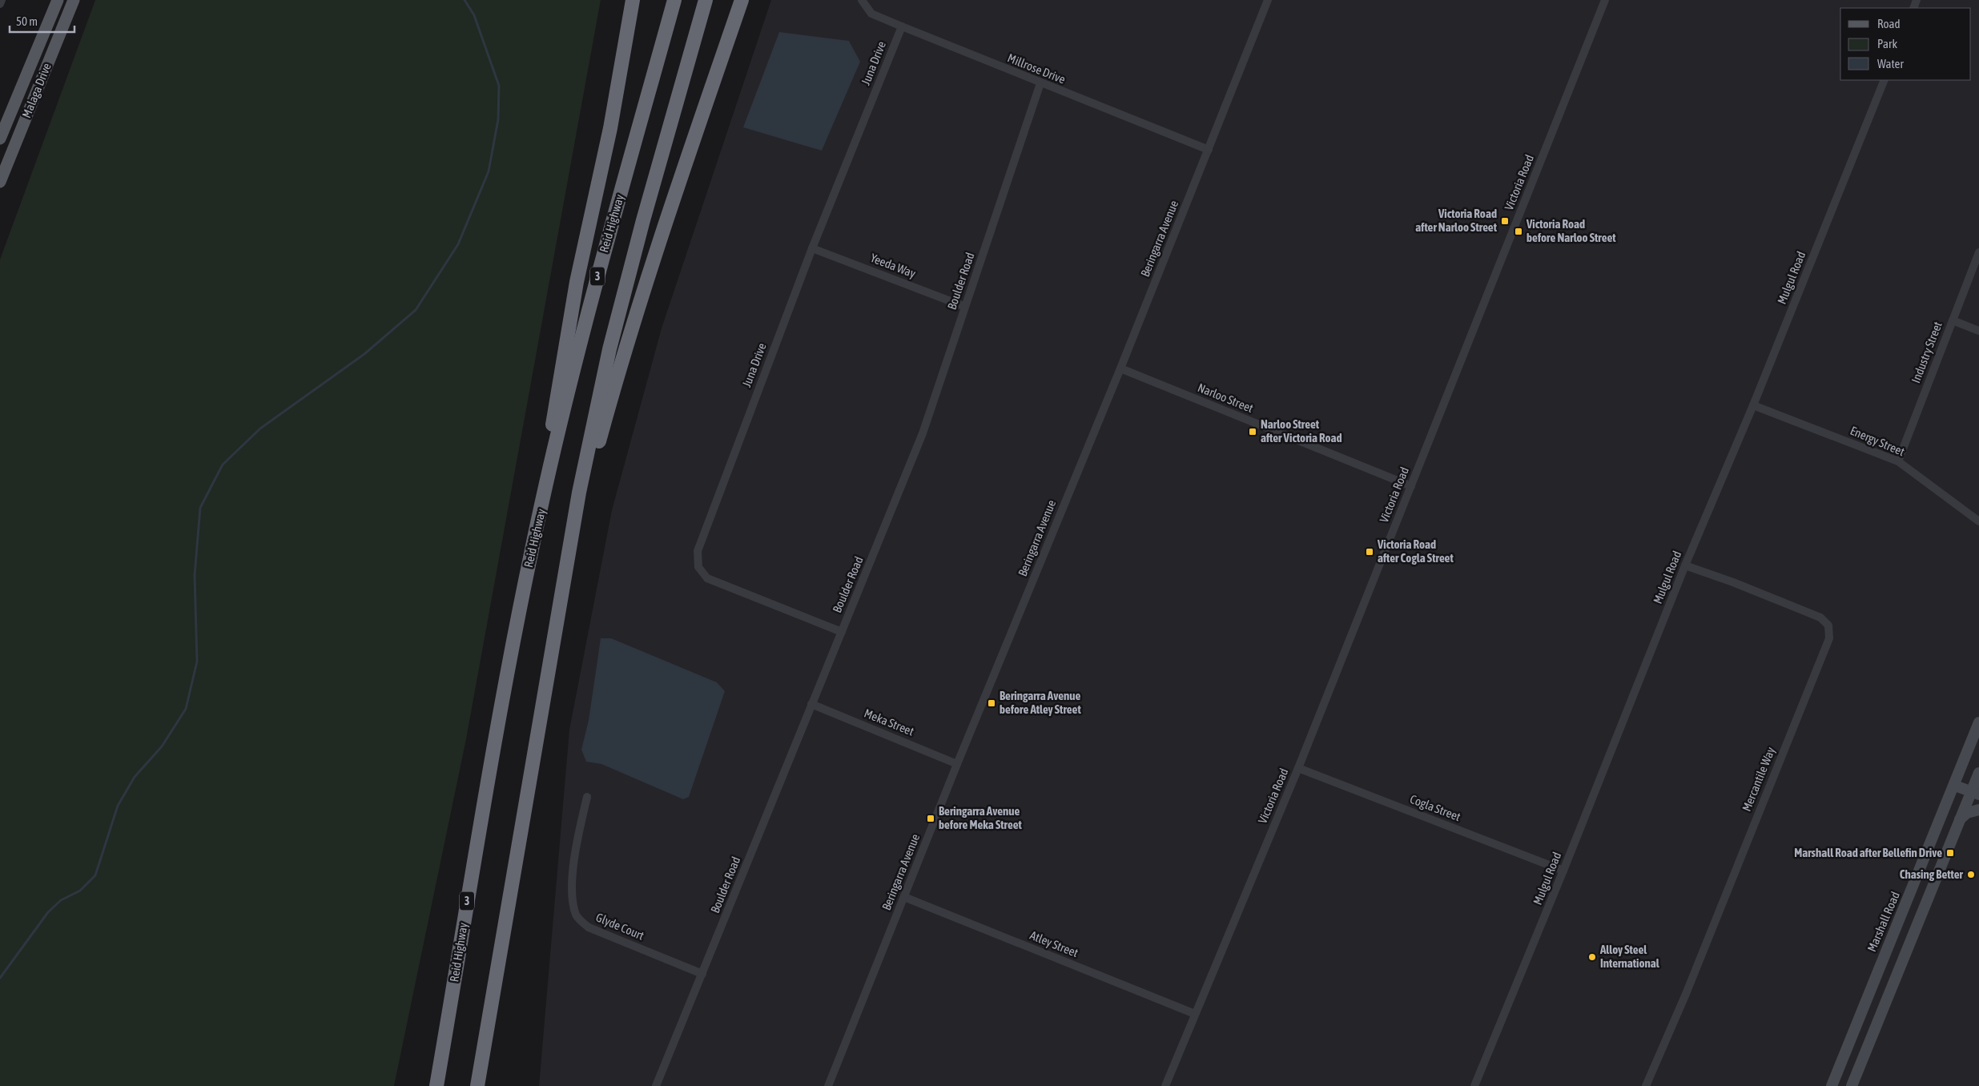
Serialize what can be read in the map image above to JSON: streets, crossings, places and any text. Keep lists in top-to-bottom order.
{
  "streets": {
    "highway": ["Reid Highway", "3"],
    "main road": ["Malaga Drive", "Marshall Road"],
    "street": [
      "Juna Drive",
      "Millrose Drive",
      "Victoria Road",
      "Beringarra Avenue",
      "Yeeda Way",
      "Mulgul Road",
      "Boulder Road",
      "Industry Street",
      "Narloo Street",
      "Energy Street",
      "Meka Street",
      "Mercantile Way",
      "Cogla Street",
      "Glyde Court",
      "Atley Street"
    ]
  },
  "crossings": [
    ["Juna Drive", "Millrose Drive"],
    ["Juna Drive", "Yeeda Way"],
    ["Juna Drive", "Boulder Road"],
    ["Millrose Drive", "Beringarra Avenue"],
    ["Millrose Drive", "Boulder Road"],
    ["Victoria Road", "Narloo Street"],
    ["Victoria Road", "Cogla Street"],
    ["Victoria Road", "Atley Street"],
    ["Beringarra Avenue", "Narloo Street"],
    ["Beringarra Avenue", "Meka Street"],
    ["Beringarra Avenue", "Atley Street"],
    ["Yeeda Way", "Boulder Road"],
    ["Mulgul Road", "Energy Street"],
    ["Mulgul Road", "Mercantile Way"],
    ["Mulgul Road", "Cogla Street"],
    ["Boulder Road", "Meka Street"],
    ["Boulder Road", "Glyde Court"],
    ["Industry Street", "Energy Street"]
  ],
  "places": {
    "transit": [
      "Victoria Road after Narloo Street",
      "Victoria Road before Narloo Street",
      "Narloo Street after Victoria Road",
      "Victoria Road after Cogla Street",
      "Beringarra Avenue before Atley Street",
      "Beringarra Avenue before Meka Street",
      "Marshall Road after Bellefin Drive"
    ],
    "other": ["Chasing Better", "Alloy Steel International"]
  },
  "legend": ["Road", "Park", "Water"],
  "scale_bar": "50 m"
}
